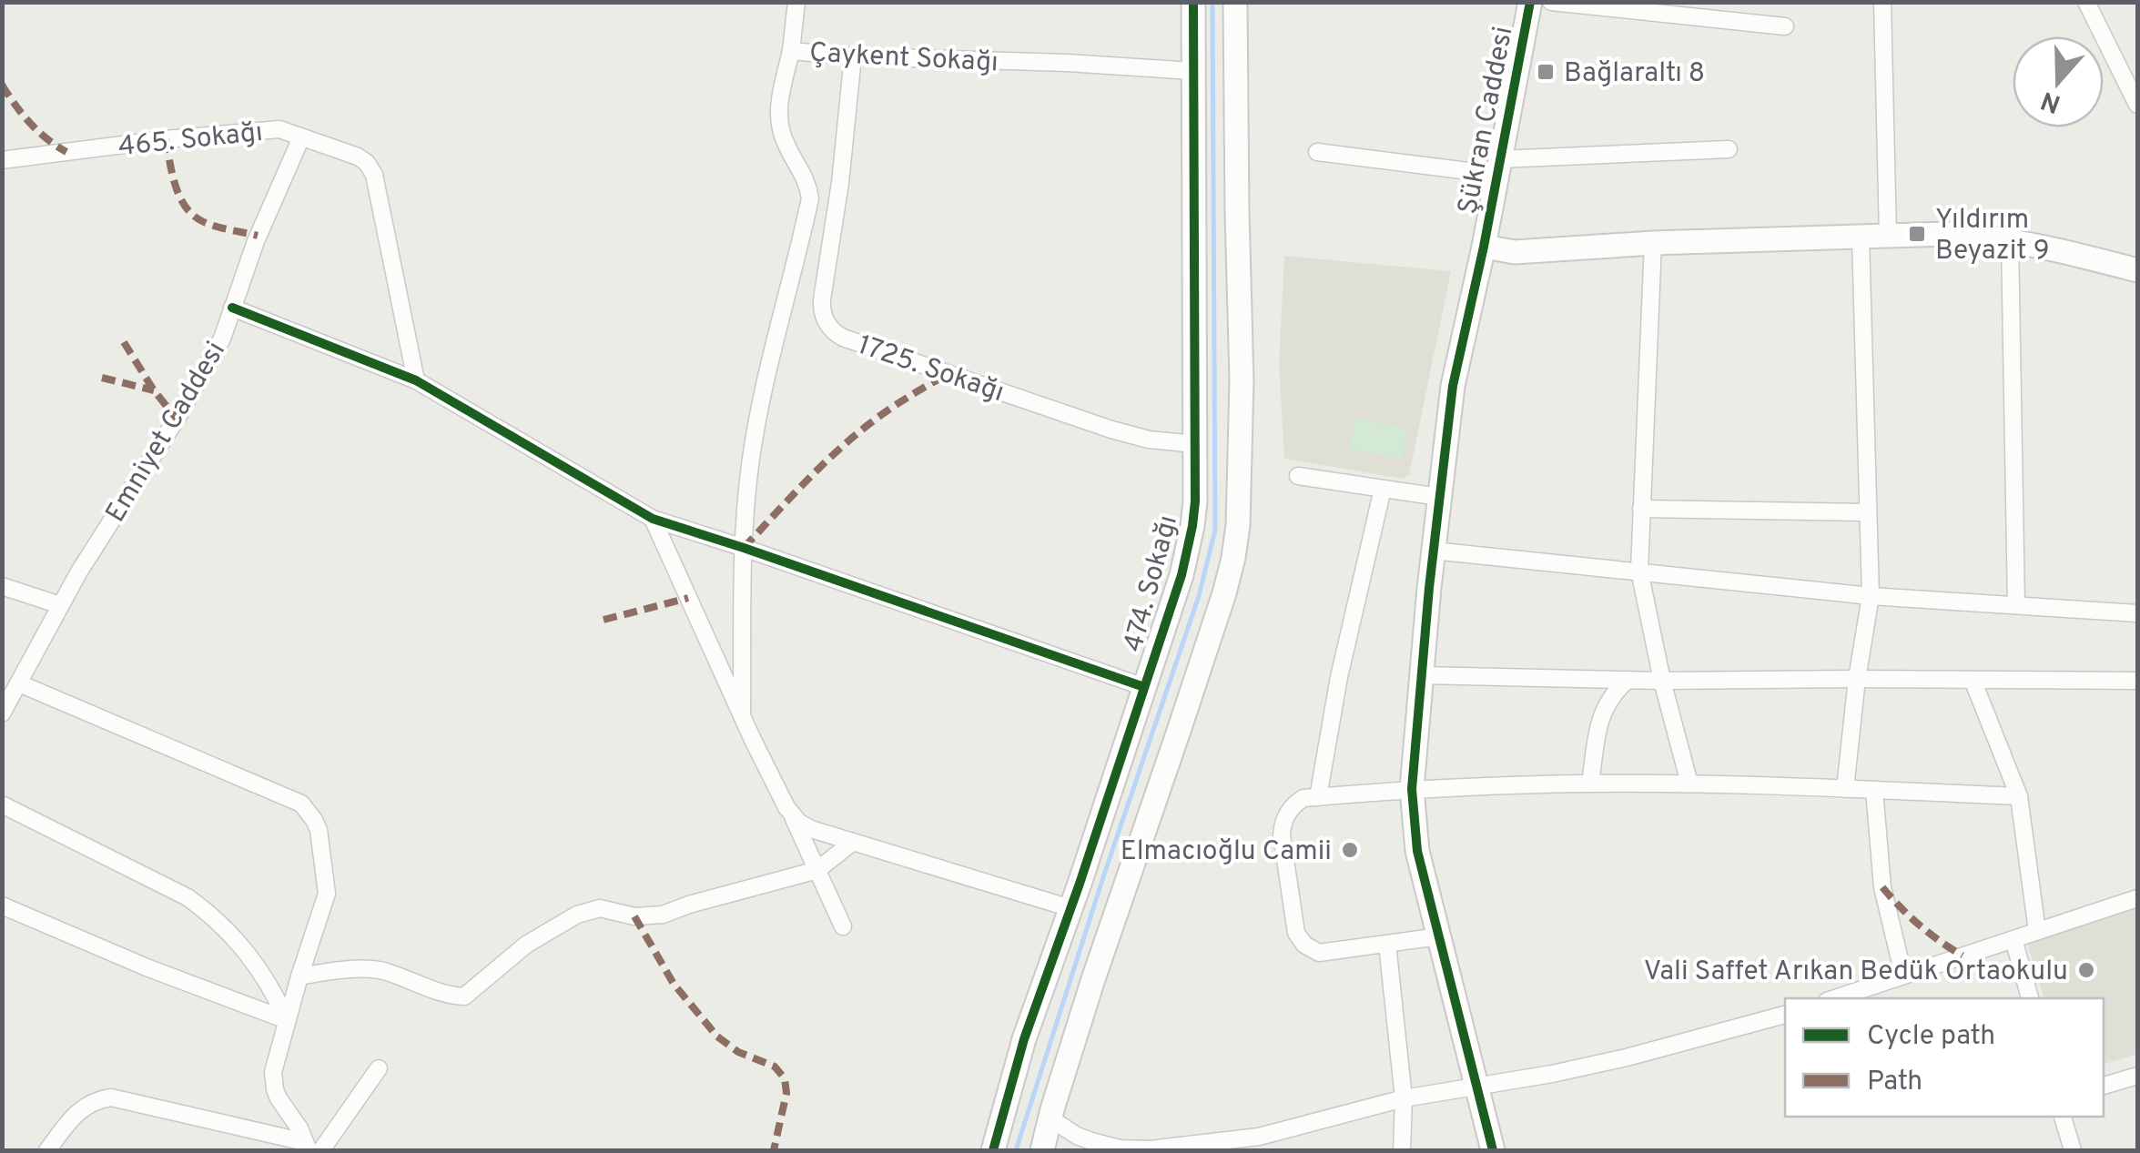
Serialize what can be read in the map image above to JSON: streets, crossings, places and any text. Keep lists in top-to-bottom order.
{
  "streets": {
    "street": [
      "Çaykent Sokağı",
      "Şükran Caddesi",
      "465. Sokağı",
      "1725. Sokağı",
      "Emniyet Caddesi",
      "474. Sokağı"
    ]
  },
  "crossings": [
    ["Çaykent Sokağı", "1725. Sokağı"],
    ["Çaykent Sokağı", "474. Sokağı"],
    ["465. Sokağı", "Emniyet Caddesi"],
    ["1725. Sokağı", "474. Sokağı"]
  ],
  "places": {
    "transit": ["Bağlaraltı 8", "Yıldırım Beyazit 9"],
    "other": ["Elmacıoğlu Camii", "Vali Saffet Arıkan Bedük Ortaokulu"]
  },
  "legend": ["Cycle path", "Path"],
  "north": "bottom"
}
